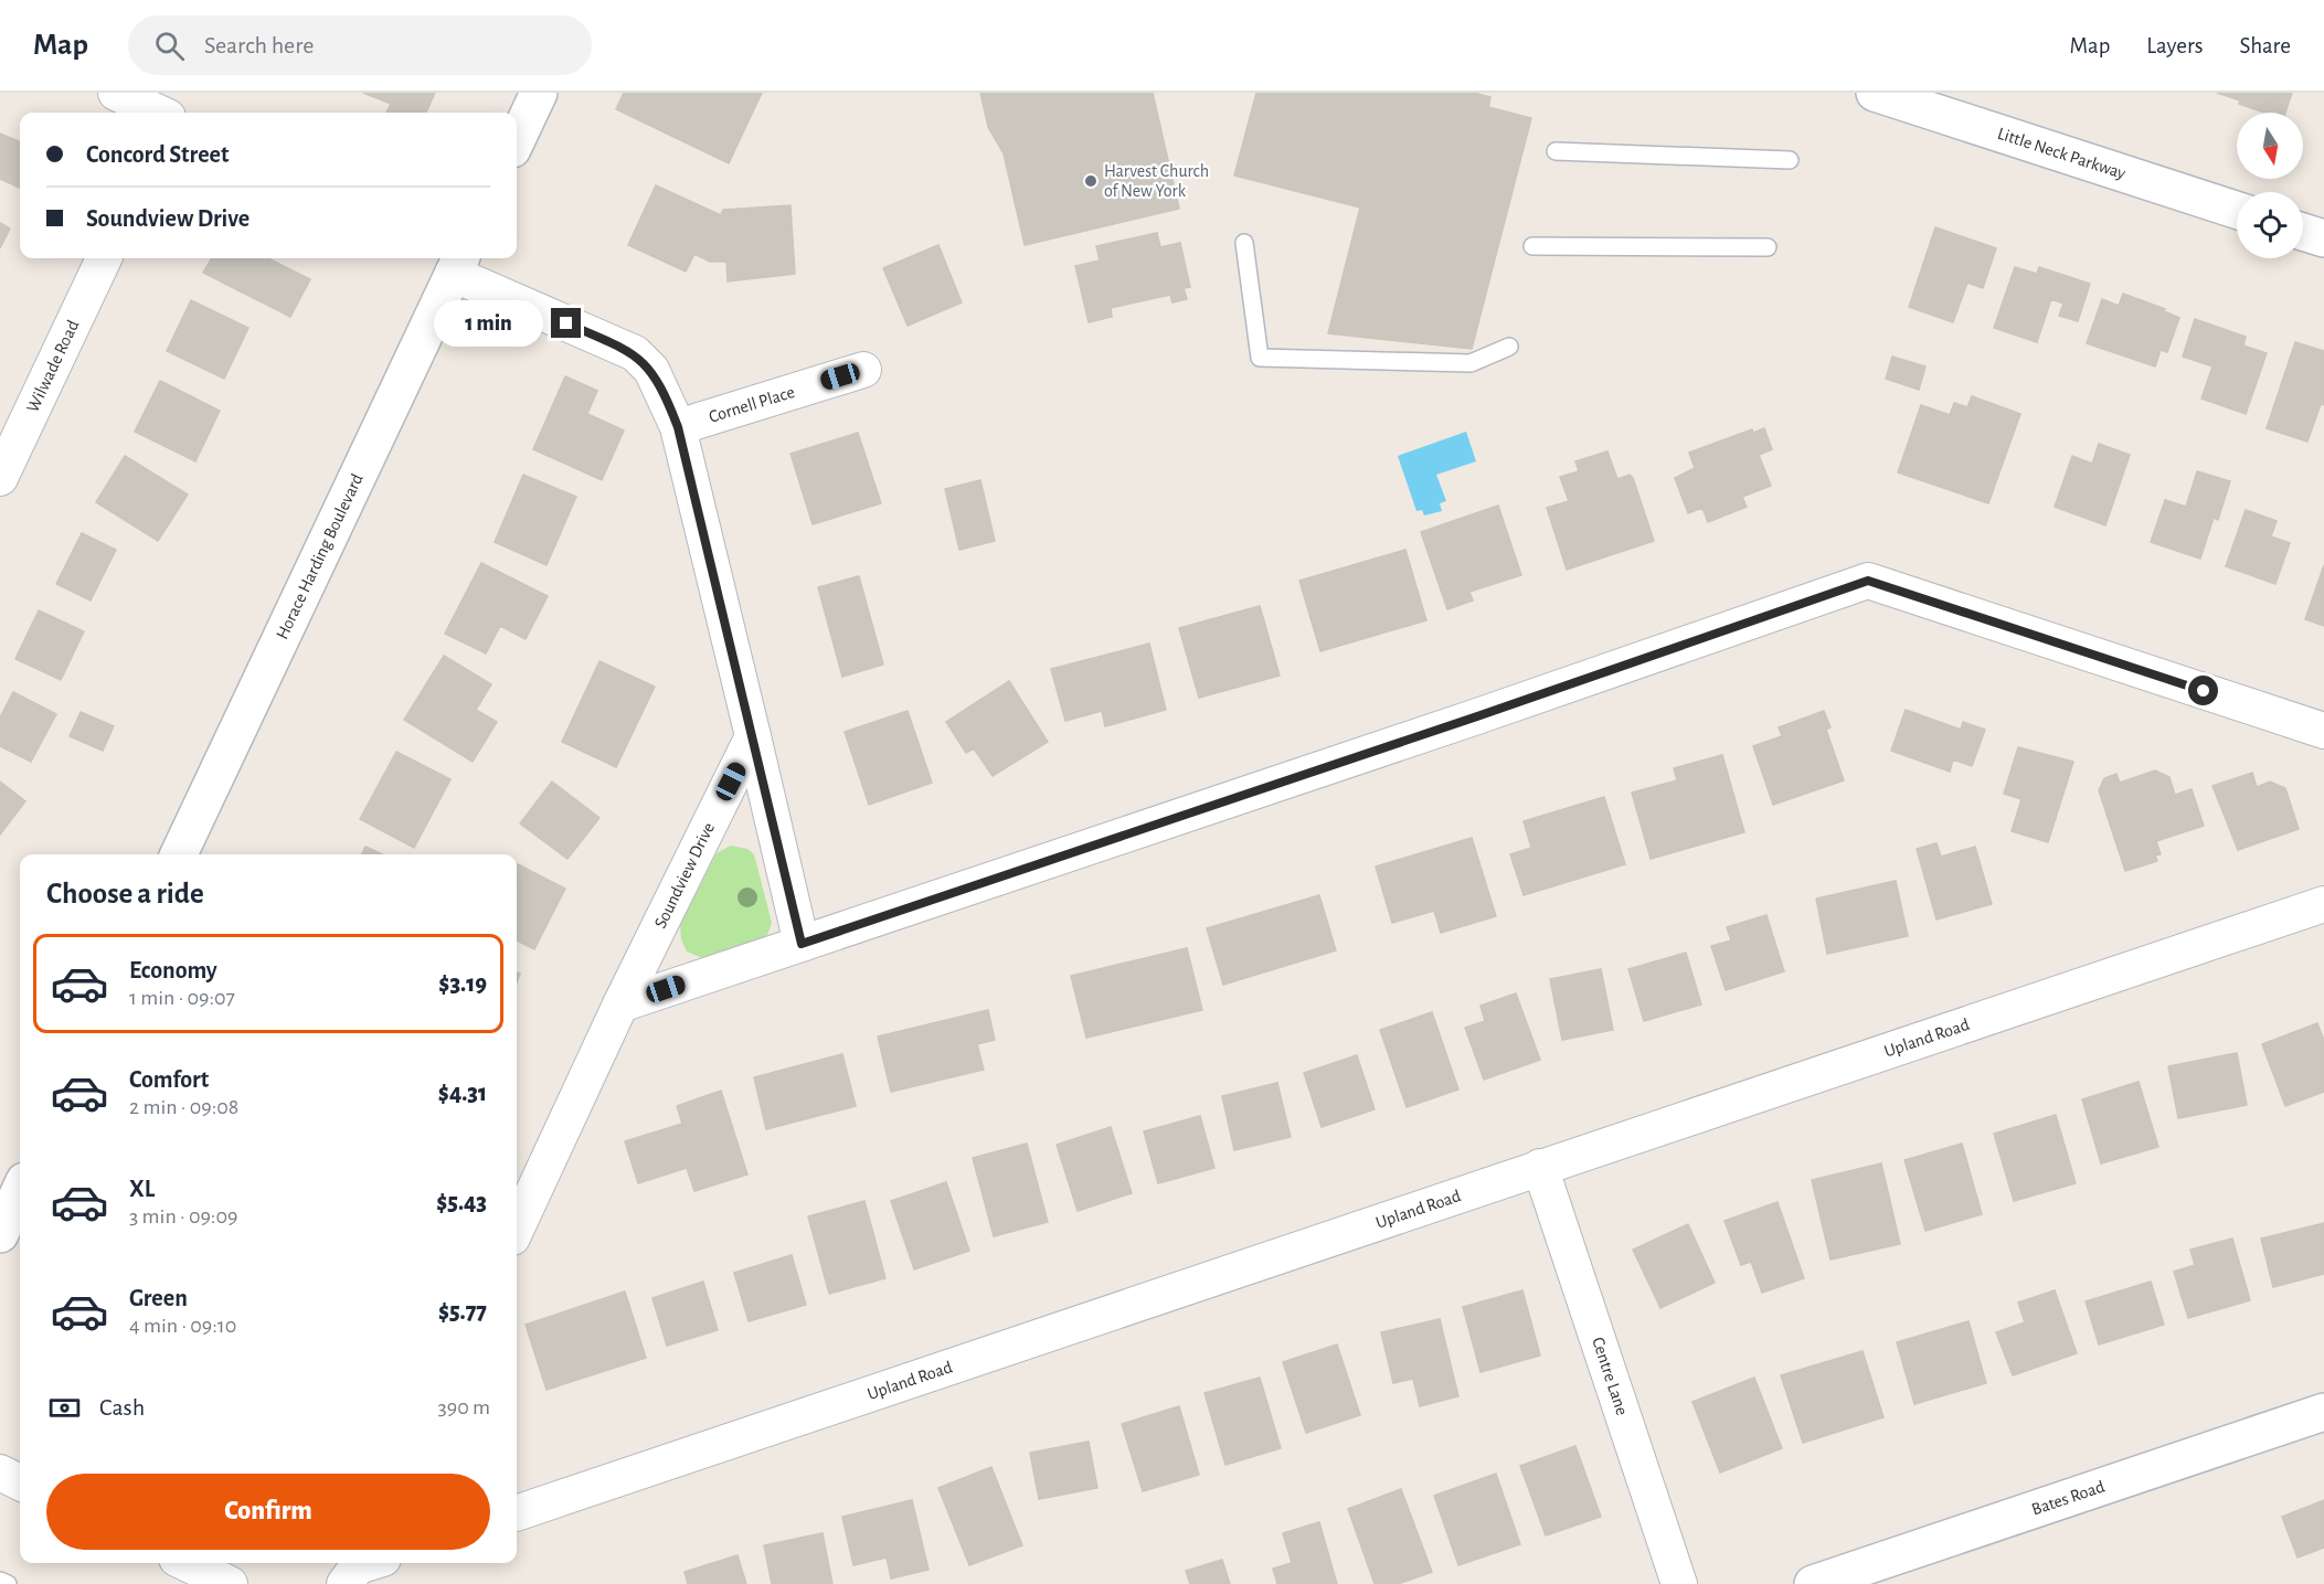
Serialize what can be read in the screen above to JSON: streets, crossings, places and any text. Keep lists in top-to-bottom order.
{
  "streets": {
    "street": [
      "Little Neck Parkway",
      "Wilwade Road",
      "Cornell Place",
      "Horace Harding Boulevard",
      "Soundview Drive",
      "Upland Road",
      "Centre Lane",
      "Bates Road"
    ]
  },
  "crossings": [
    ["Upland Road", "Centre Lane"]
  ],
  "places": ["Harvest Church of New York"],
  "north": "bottom",
  "page": {
    "header": "Map",
    "search": "Search here",
    "nav": ["Map", "Layers", "Share"],
    "banner": ["Concord Street", "Soundview Drive"],
    "bubble": "1 min",
    "heading": "Choose a ride",
    "list": [
      {
        "name": "Economy",
        "note": "1 min · 09:07",
        "value": "$3.19"
      },
      {
        "name": "Comfort",
        "note": "2 min · 09:08",
        "value": "$4.31"
      },
      {
        "name": "XL",
        "note": "3 min · 09:09",
        "value": "$5.43"
      },
      {
        "name": "Green",
        "note": "4 min · 09:10",
        "value": "$5.77"
      }
    ],
    "pay": ["Cash", "390 m"],
    "buttons": "Confirm"
  }
}
